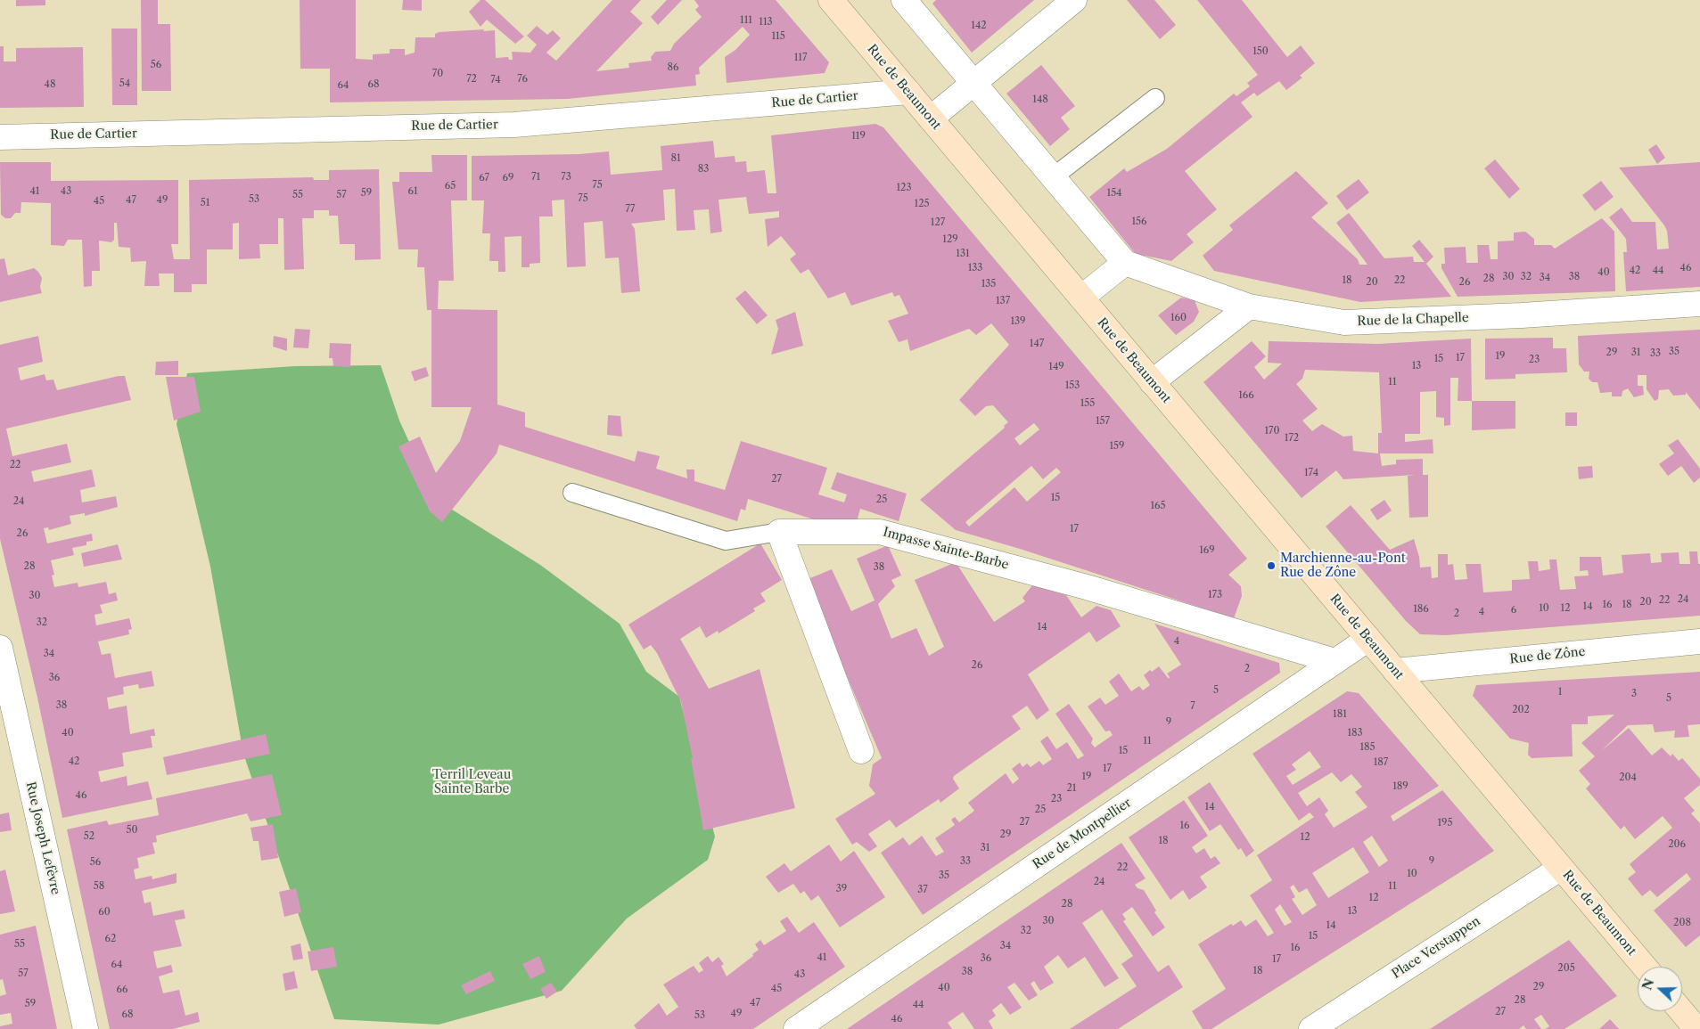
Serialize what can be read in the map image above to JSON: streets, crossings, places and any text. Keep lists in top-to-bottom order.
{
  "streets": {
    "main road": ["Rue de Beaumont"],
    "street": [
      "Rue de Cartier",
      "Rue de la Chapelle",
      "Impasse Sainte-Barbe",
      "Rue de Zône",
      "Rue de Montpellier",
      "Rue Joseph Lefèvre",
      "Place Verstappen"
    ]
  },
  "crossings": [
    ["Rue de Beaumont", "Rue de Cartier"],
    ["Rue de Beaumont", "Rue de Zône"],
    ["Rue de Beaumont", "Rue de Montpellier"],
    ["Rue de Beaumont", "Place Verstappen"],
    ["Impasse Sainte-Barbe", "Rue de Montpellier"]
  ],
  "parks": ["Terril Leveau Sainte Barbe"],
  "places": ["Marchienne-au-Pont Rue de Zône"],
  "house_numbers": [
    "111",
    "113",
    "142",
    "115",
    "150",
    "117",
    "56",
    "86",
    "70",
    "72",
    "76",
    "74",
    "54",
    "48",
    "68",
    "64",
    "148",
    "119",
    "81",
    "83",
    "71",
    "73",
    "67",
    "69",
    "75",
    "65",
    "123",
    "41",
    "43",
    "61",
    "59",
    "154",
    "55",
    "57",
    "75",
    "53",
    "47",
    "49",
    "45",
    "51",
    "125",
    "77",
    "156",
    "127",
    "129",
    "131",
    "133",
    "46",
    "42",
    "44",
    "40",
    "30",
    "32",
    "38",
    "34",
    "28",
    "18",
    "22",
    "20",
    "26",
    "135",
    "137",
    "160",
    "139",
    "147",
    "35",
    "29",
    "31",
    "33",
    "19",
    "17",
    "15",
    "23",
    "13",
    "149",
    "11",
    "153",
    "166",
    "155",
    "157",
    "170",
    "172",
    "159",
    "22",
    "174",
    "27",
    "15",
    "25",
    "24",
    "165",
    "17",
    "26",
    "169",
    "28",
    "38",
    "173",
    "30",
    "24",
    "22",
    "20",
    "16",
    "18",
    "14",
    "10",
    "12",
    "186",
    "6",
    "4",
    "2",
    "32",
    "14",
    "4",
    "34",
    "26",
    "2",
    "36",
    "5",
    "1",
    "3",
    "5",
    "38",
    "7",
    "202",
    "181",
    "9",
    "40",
    "183",
    "11",
    "185",
    "15",
    "42",
    "187",
    "17",
    "19",
    "204",
    "189",
    "21",
    "46",
    "23",
    "14",
    "25",
    "27",
    "195",
    "16",
    "50",
    "29",
    "52",
    "12",
    "18",
    "206",
    "31",
    "33",
    "9",
    "56",
    "22",
    "10",
    "35",
    "24",
    "58",
    "11",
    "39",
    "37",
    "12",
    "28",
    "13",
    "60",
    "30",
    "208",
    "14",
    "32",
    "15",
    "62",
    "55",
    "34",
    "16",
    "41",
    "36",
    "17",
    "64",
    "205",
    "18",
    "38",
    "57",
    "43",
    "29",
    "40",
    "45",
    "66",
    "28",
    "47",
    "59",
    "44",
    "27",
    "49",
    "68",
    "53",
    "46"
  ],
  "north": "left"
}
